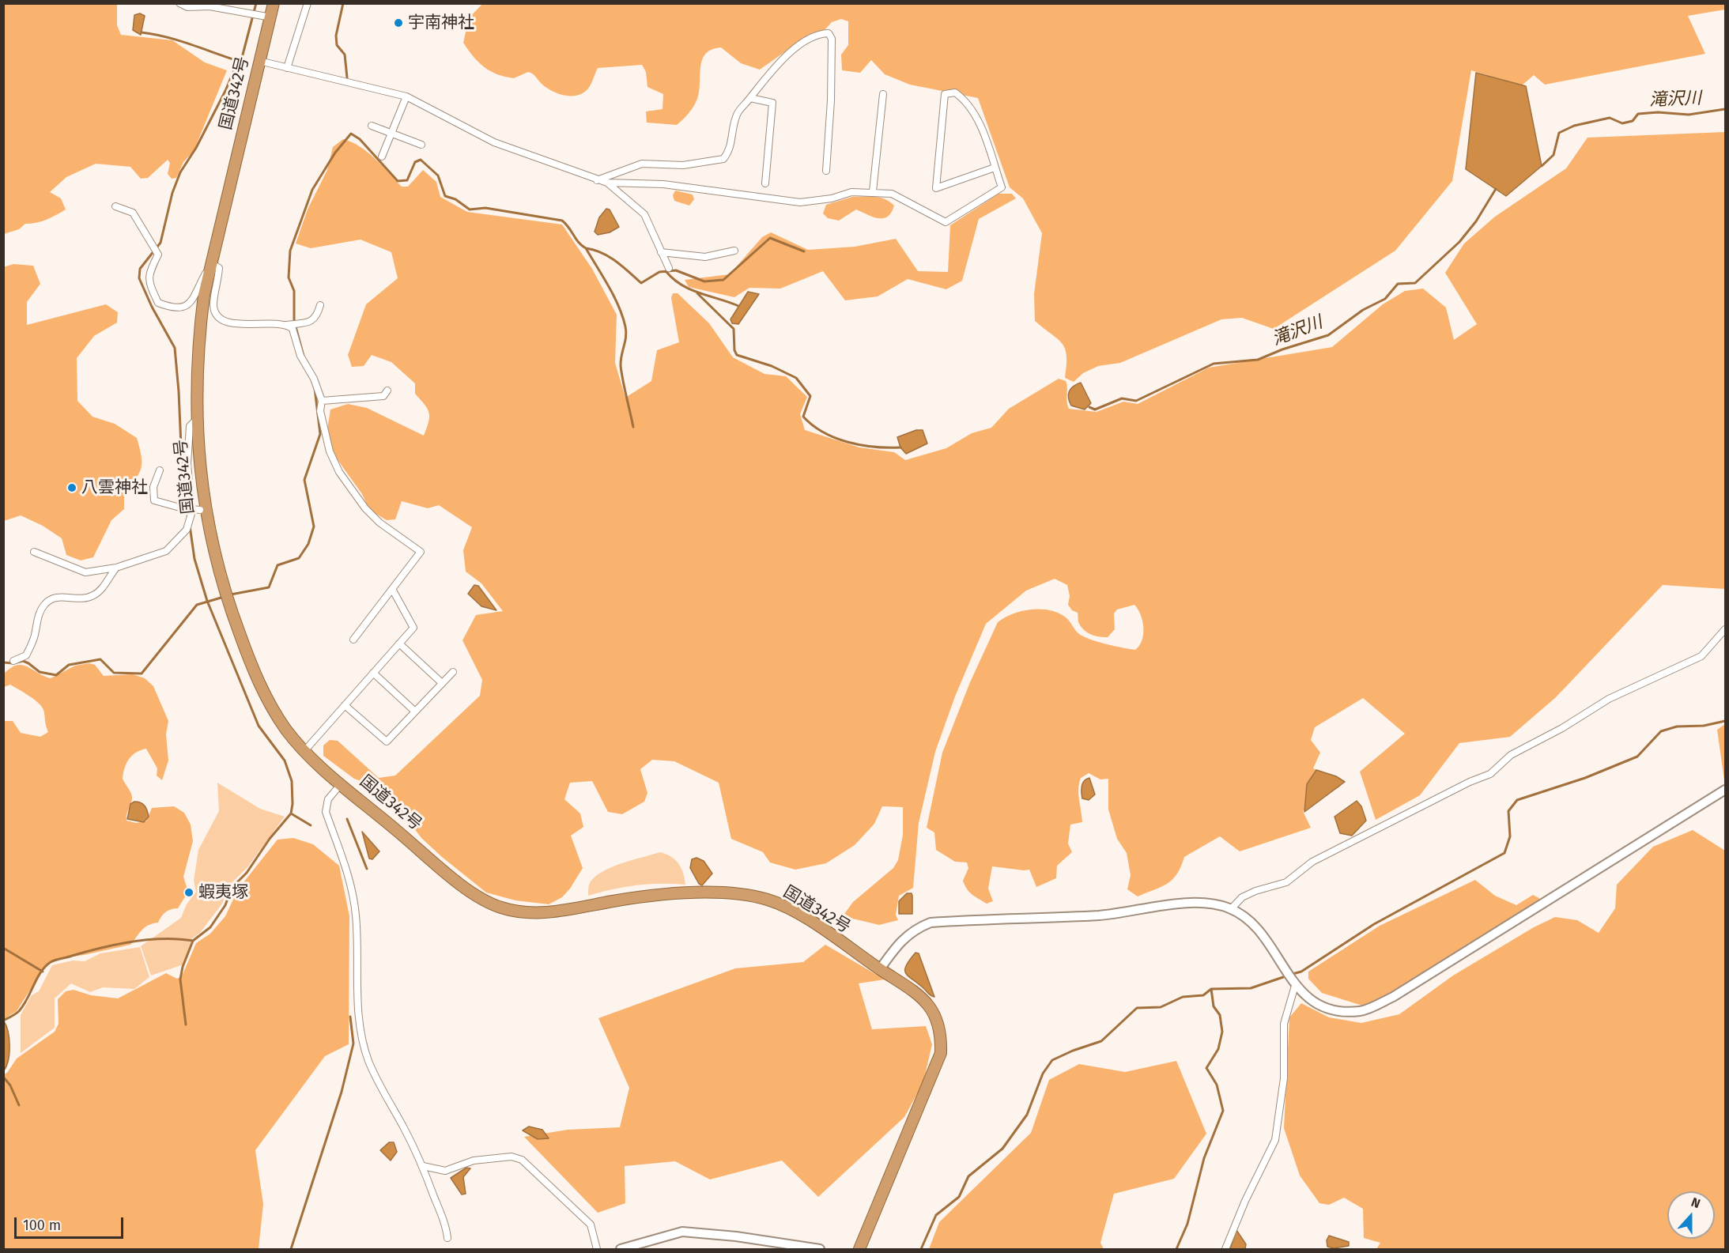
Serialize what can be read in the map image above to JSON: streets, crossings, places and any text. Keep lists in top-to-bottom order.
{
  "streets": {
    "highway": ["国道342号"]
  },
  "water": ["滝沢川"],
  "places": ["宇南神社", "八雲神社", "蝦夷塚"],
  "scale_bar": "100 m",
  "north": "top"
}
